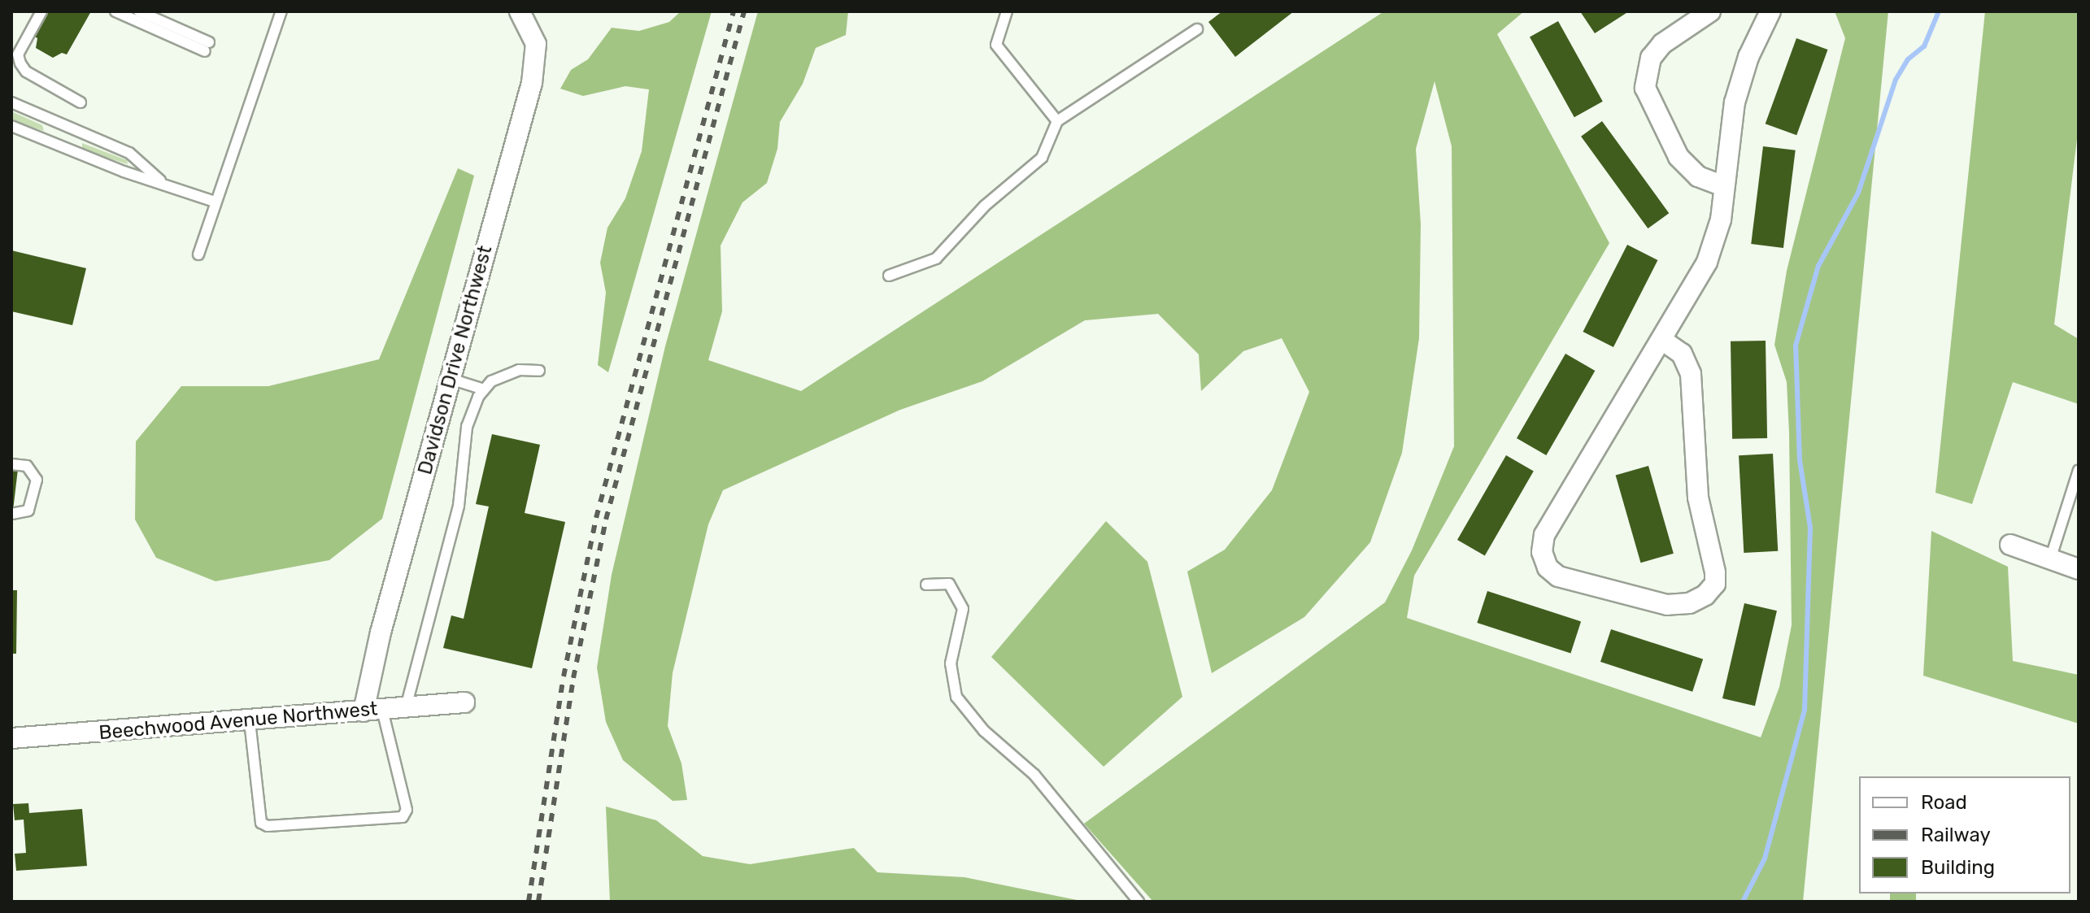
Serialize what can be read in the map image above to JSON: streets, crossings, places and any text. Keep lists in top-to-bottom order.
{
  "streets": {
    "street": ["Davidson Drive Northwest", "Beechwood Avenue Northwest"]
  },
  "crossings": [
    ["Davidson Drive Northwest", "Beechwood Avenue Northwest"]
  ],
  "legend": ["Road", "Railway", "Building"]
}
